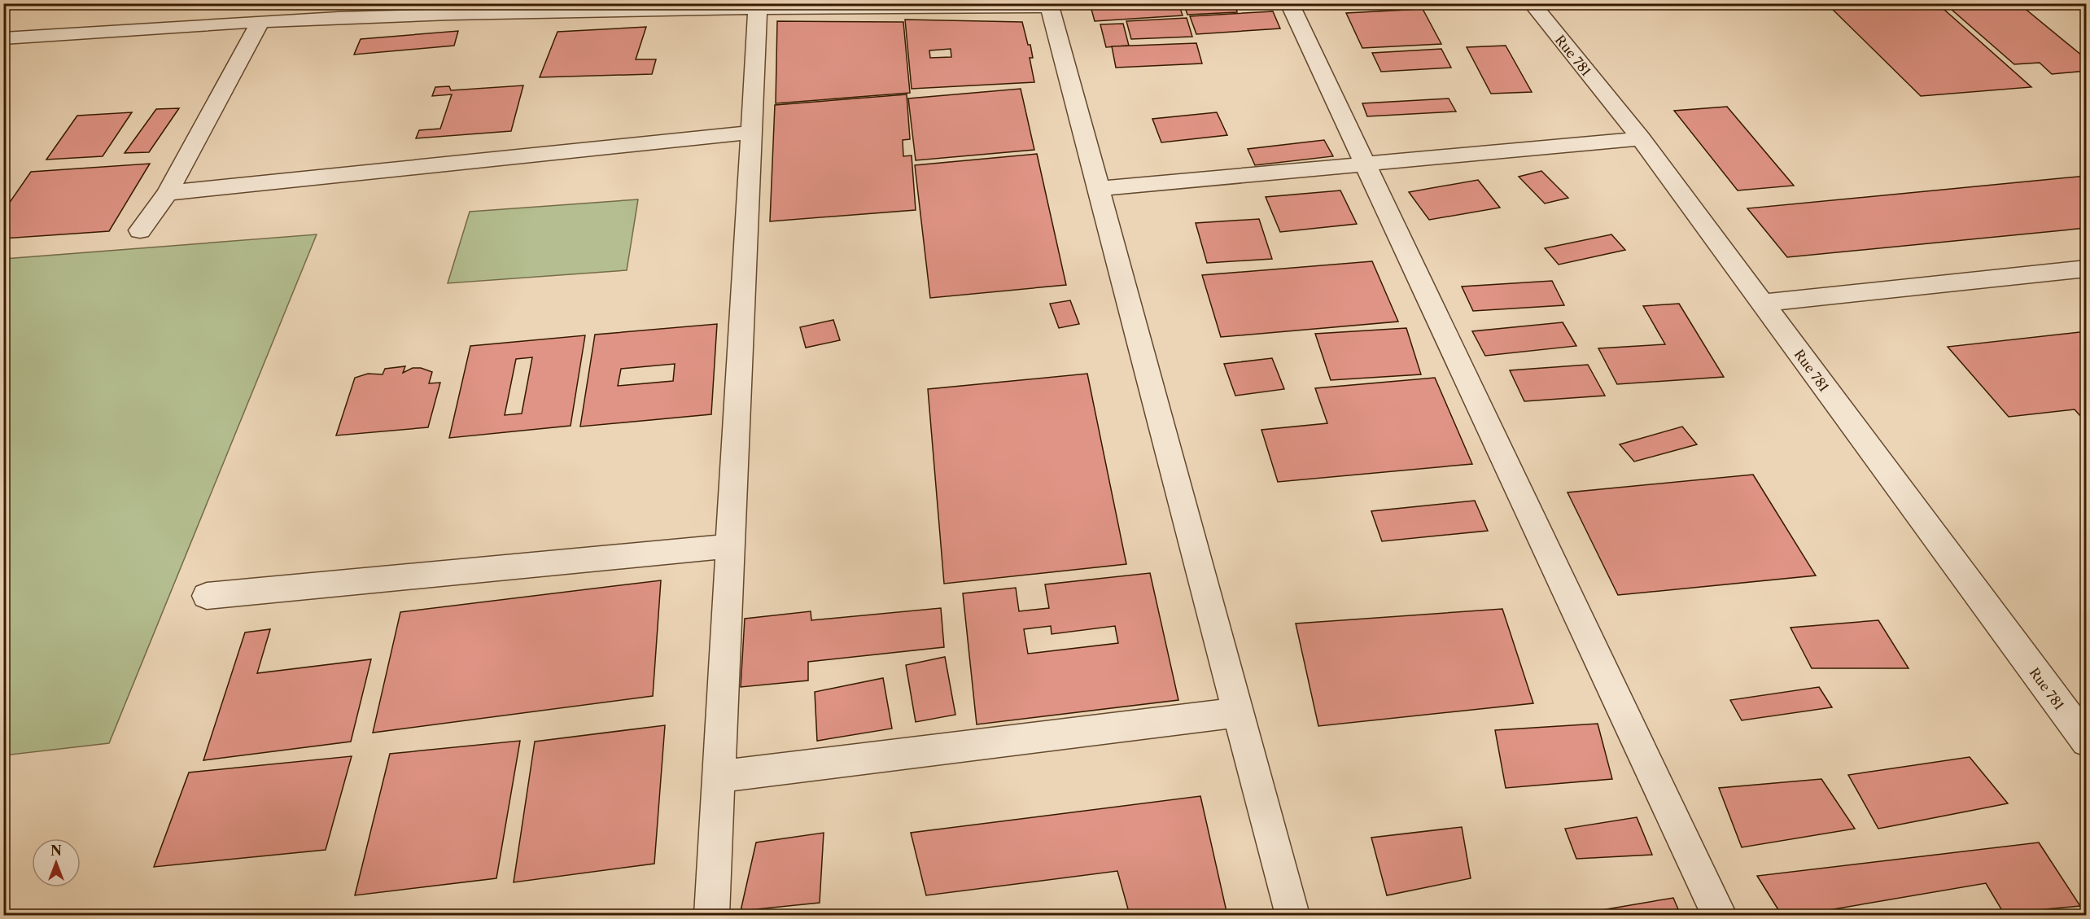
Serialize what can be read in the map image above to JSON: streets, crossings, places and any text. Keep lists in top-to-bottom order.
{
  "streets": {
    "street": ["Rue 781"]
  },
  "north": "top"
}
